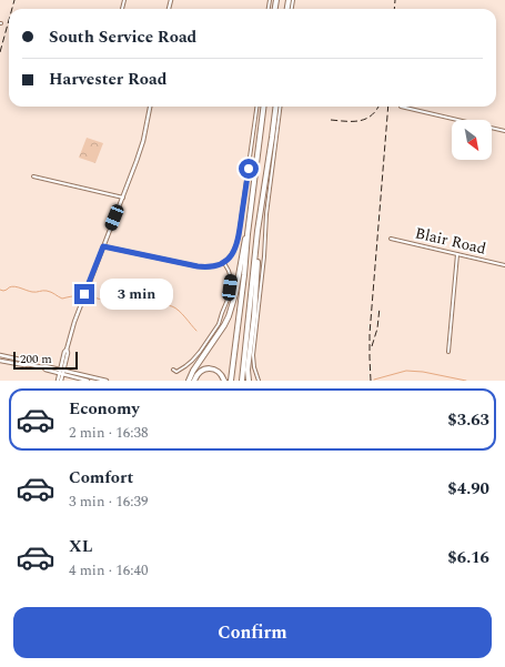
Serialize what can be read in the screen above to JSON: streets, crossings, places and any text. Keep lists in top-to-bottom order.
{
  "streets": {
    "street": ["Blair Road"]
  },
  "scale_bar": "200 m",
  "north": "bottom right",
  "page": {
    "banner": ["South Service Road", "Harvester Road"],
    "bubble": "3 min",
    "scale": "200 m",
    "list": [
      {
        "name": "Economy",
        "note": "2 min · 16:38",
        "value": "$3.63"
      },
      {
        "name": "Comfort",
        "note": "3 min · 16:39",
        "value": "$4.90"
      },
      {
        "name": "XL",
        "note": "4 min · 16:40",
        "value": "$6.16"
      }
    ],
    "buttons": "Confirm"
  }
}
